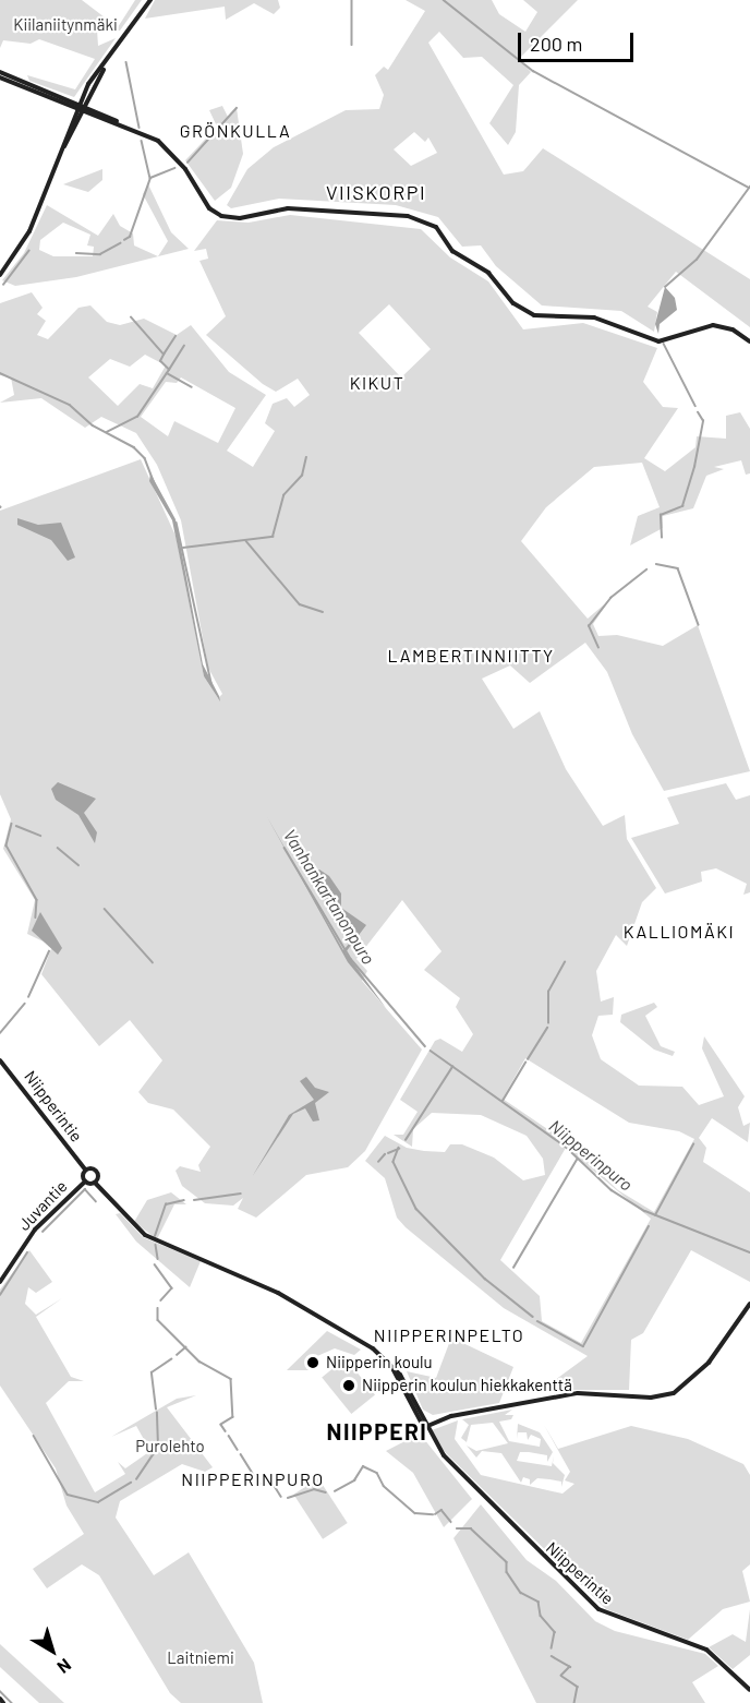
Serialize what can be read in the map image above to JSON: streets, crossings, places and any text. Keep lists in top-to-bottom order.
{
  "streets": {
    "street": ["Niipperintie", "Juvantie"]
  },
  "districts": [
    "GRÖNKULLA",
    "VIISKORPI",
    "KIKUT",
    "LAMBERTINNIITTY",
    "KALLIOMÄKI",
    "NIIPPERINPELTO",
    "NIIPPERI",
    "NIIPPERINPURO"
  ],
  "water": ["Vanhankartanonpuro", "Niipperinpuro"],
  "parks": ["Kiilaniitynmäki", "Purolehto", "Laitniemi"],
  "places": ["Niipperin koulu", "Niipperin koulun hiekkakenttä"],
  "scale_bar": "200 m",
  "north": "bottom right"
}
